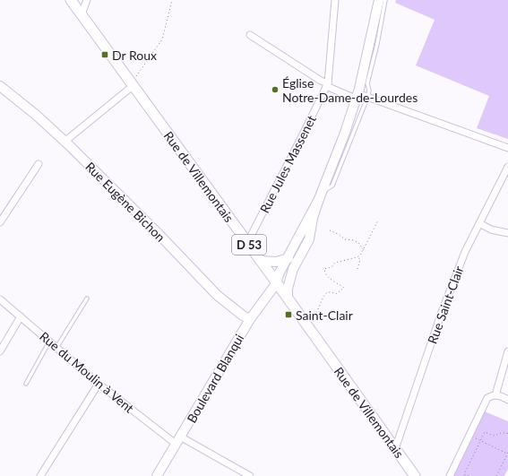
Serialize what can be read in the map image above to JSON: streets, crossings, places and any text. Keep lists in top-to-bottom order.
{
  "streets": {
    "main road": ["Rue de Villemontais", "D 53"],
    "street": [
      "Rue Jules Massenet",
      "Rue Eugène Bichon",
      "Rue Saint-Clair",
      "Rue du Moulin à Vent",
      "Boulevard Blanqui"
    ]
  },
  "crossings": [
    ["Rue Jules Massenet", "Rue de Villemontais"],
    ["Rue de Villemontais", "Rue Saint-Clair"],
    ["Rue de Villemontais", "Boulevard Blanqui"],
    ["Rue Eugène Bichon", "Boulevard Blanqui"],
    ["Rue du Moulin à Vent", "Boulevard Blanqui"]
  ],
  "places": {
    "transit": ["Dr Roux", "Saint-Clair"],
    "other": ["Église Notre-Dame-de-Lourdes"]
  }
}
